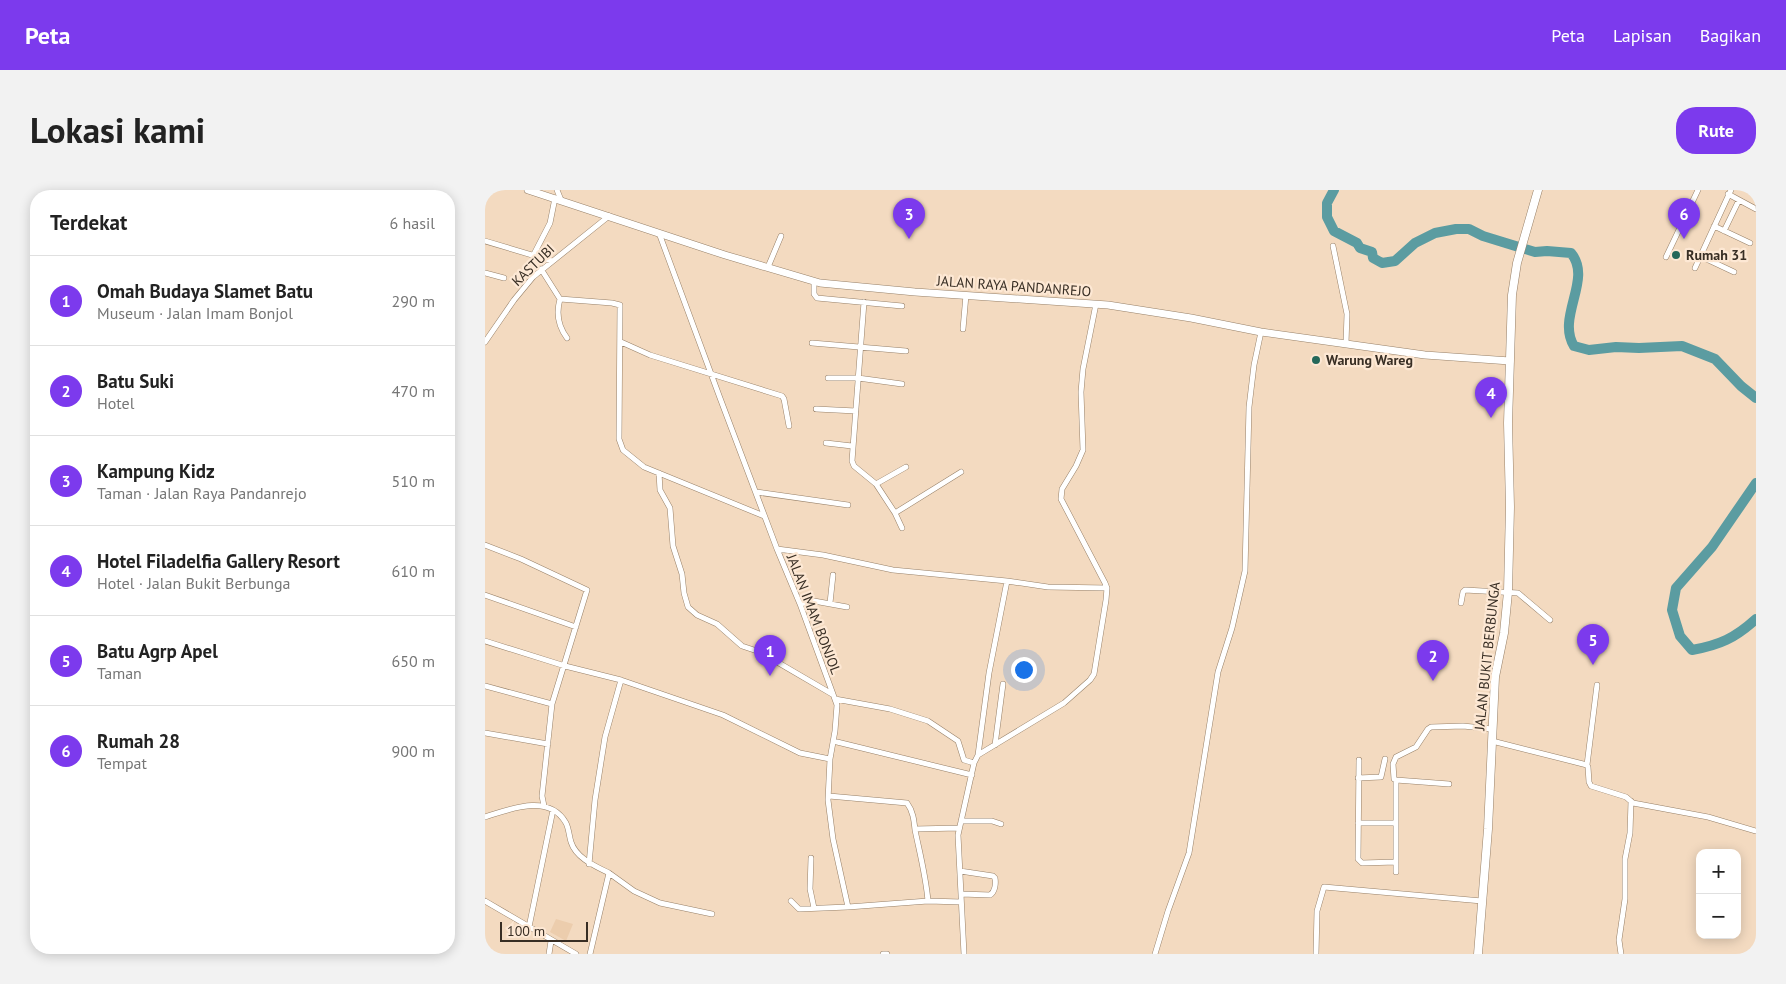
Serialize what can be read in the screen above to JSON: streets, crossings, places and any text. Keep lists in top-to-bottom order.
{
  "streets": {
    "main road": ["JALAN RAYA PANDANREJO", "JALAN BUKIT BERBUNGA"],
    "street": ["KASTUBI", "JALAN IMAM BONJOL"]
  },
  "crossings": [
    ["KASTUBI", "JALAN RAYA PANDANREJO"],
    ["JALAN RAYA PANDANREJO", "JALAN IMAM BONJOL"],
    ["JALAN RAYA PANDANREJO", "JALAN BUKIT BERBUNGA"]
  ],
  "places": ["Rumah 31", "Warung Wareg"],
  "scale_bar": "100 m",
  "page": {
    "header": "Peta",
    "nav": ["Peta", "Lapisan", "Bagikan"],
    "title": "Lokasi kami",
    "buttons": "Rute",
    "heading": ["Terdekat", "6 hasil"],
    "pins": [
      "3",
      "6",
      "4",
      "5",
      "1",
      "2"
    ],
    "list": [
      {
        "mark": "1",
        "name": "Omah Budaya Slamet Batu",
        "note": "Museum · Jalan Imam Bonjol",
        "value": "290 m"
      },
      {
        "mark": "2",
        "name": "Batu Suki",
        "note": "Hotel",
        "value": "470 m"
      },
      {
        "mark": "3",
        "name": "Kampung Kidz",
        "note": "Taman · Jalan Raya Pandanrejo",
        "value": "510 m"
      },
      {
        "mark": "4",
        "name": "Hotel Filadelfia Gallery Resort",
        "note": "Hotel · Jalan Bukit Berbunga",
        "value": "610 m"
      },
      {
        "mark": "5",
        "name": "Batu Agrp Apel",
        "note": "Taman",
        "value": "650 m"
      },
      {
        "mark": "6",
        "name": "Rumah 28",
        "note": "Tempat",
        "value": "900 m"
      }
    ],
    "map_buttons": ["+", "−"],
    "scale": "100 m"
  }
}
